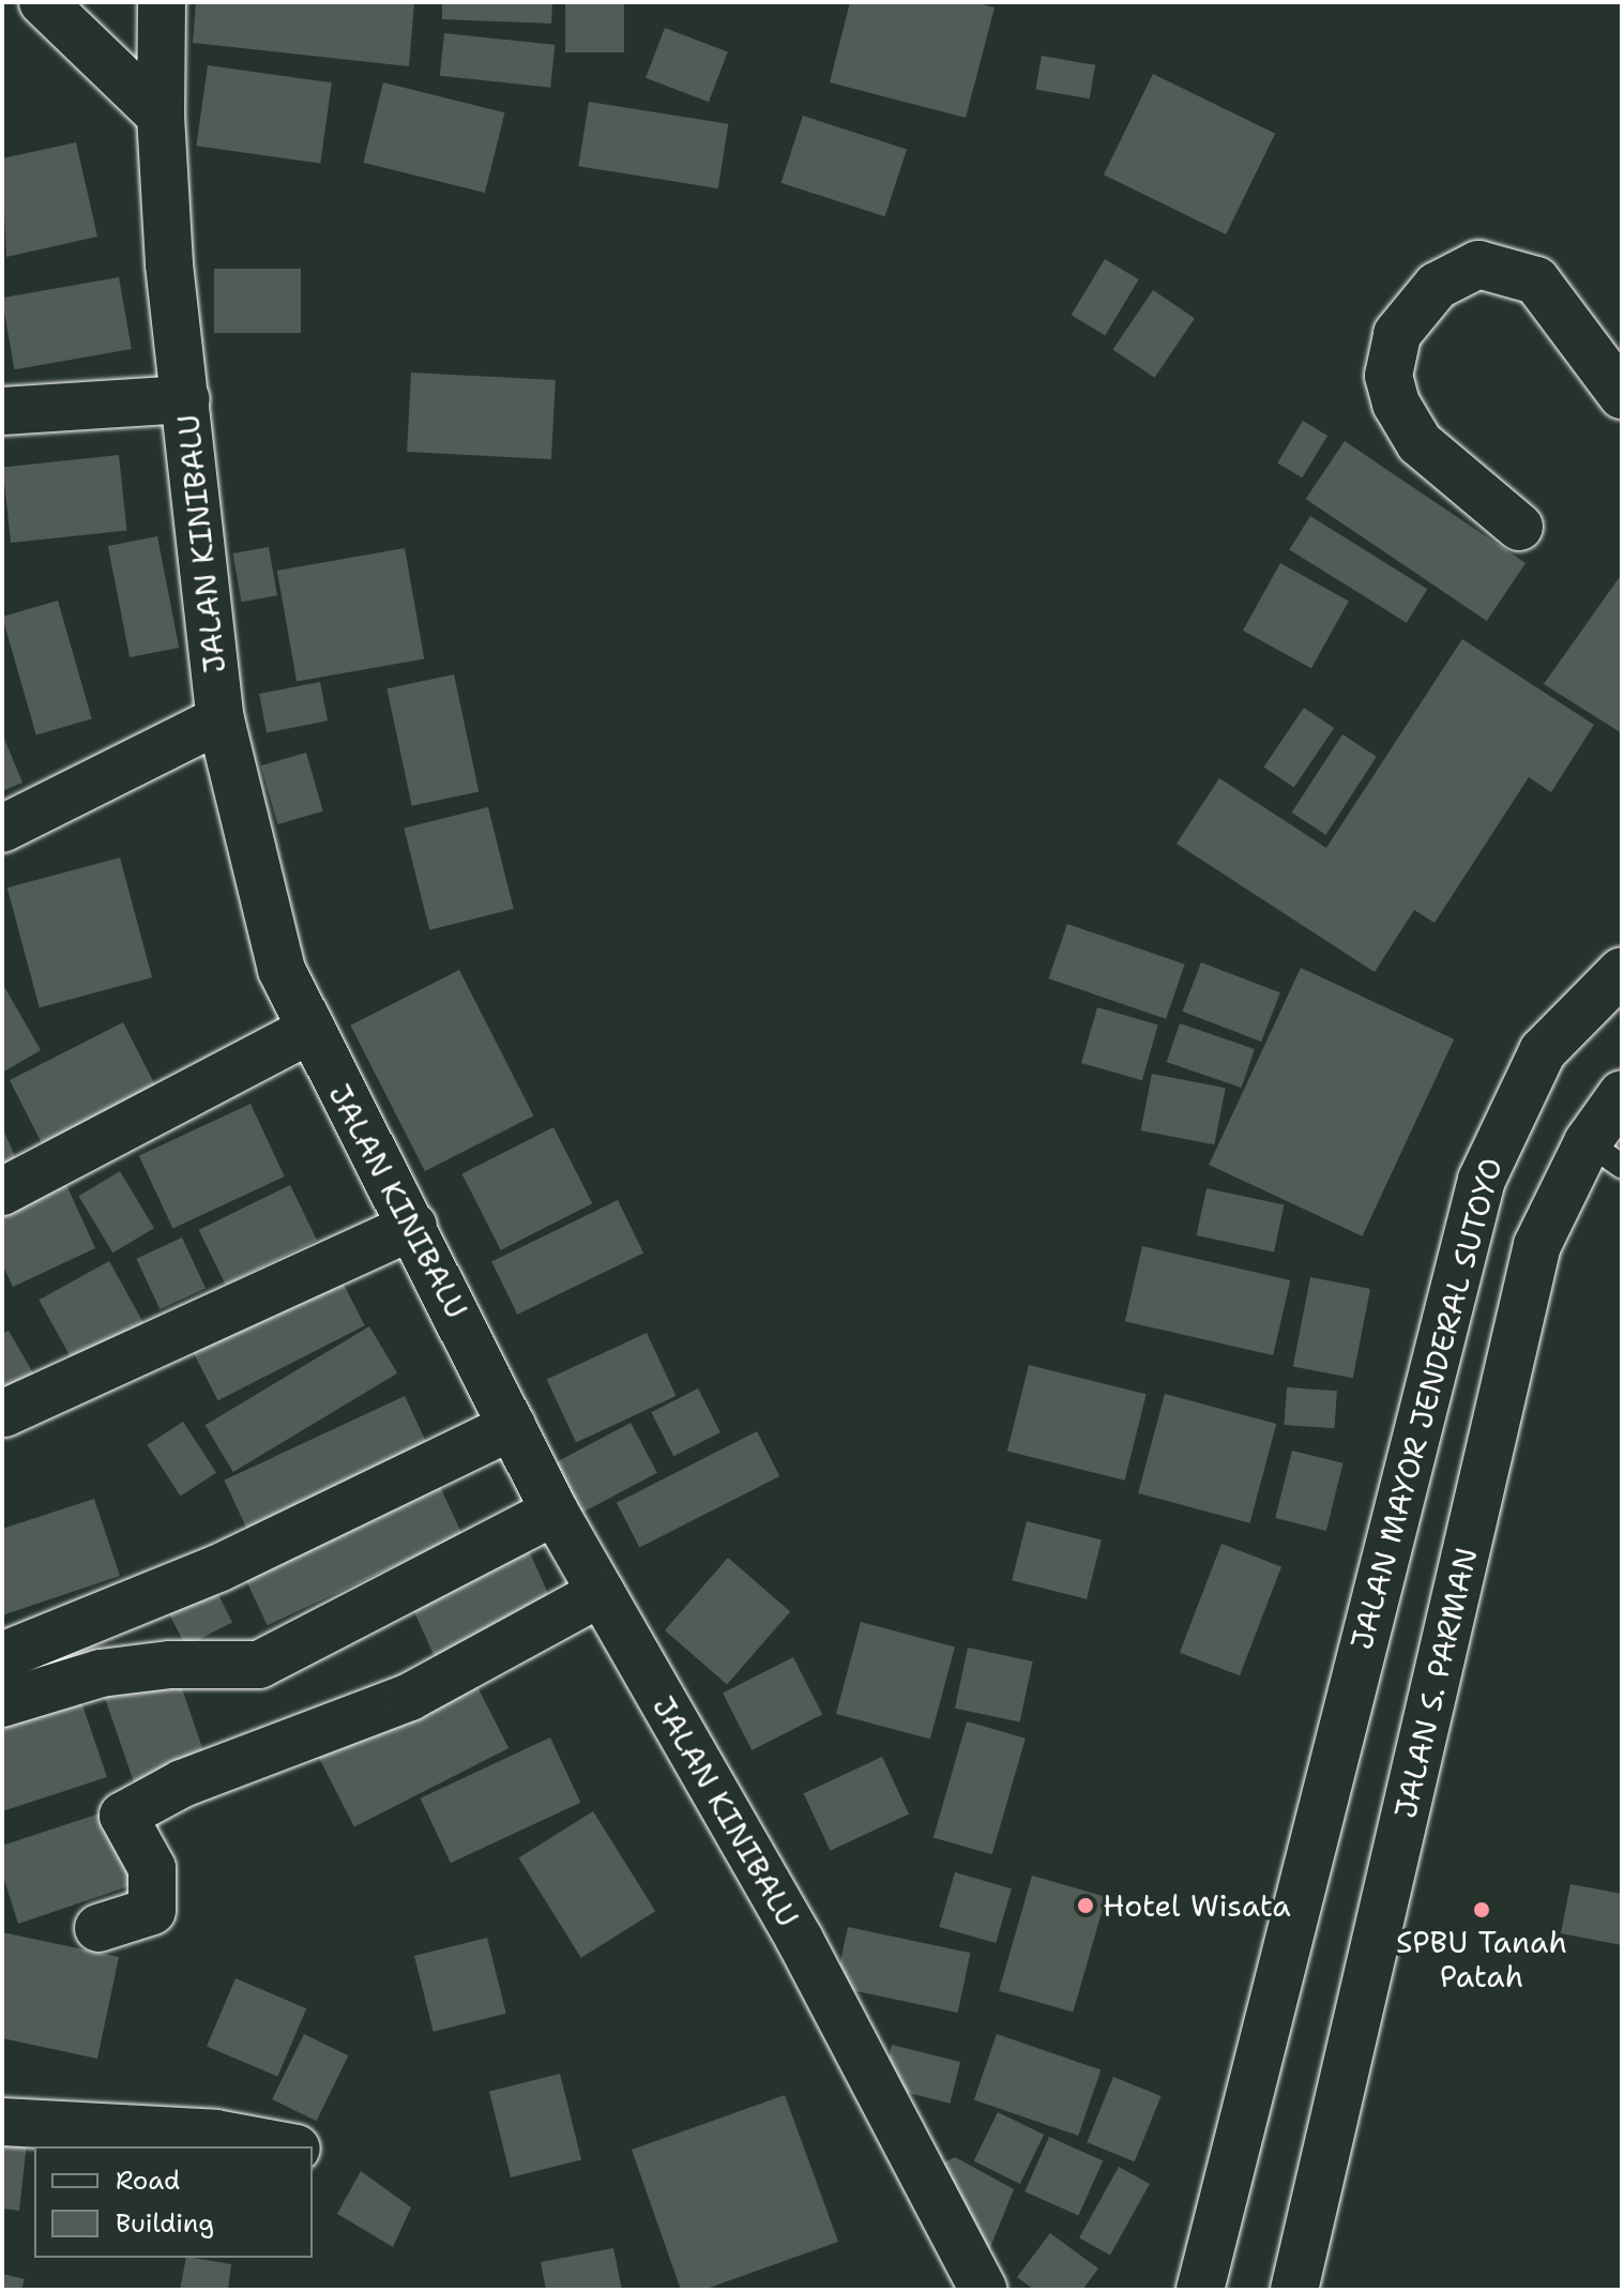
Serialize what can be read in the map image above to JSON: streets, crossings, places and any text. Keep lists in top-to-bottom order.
{
  "streets": {
    "street": ["JALAN KINIBALU", "JALAN MAYOR JENDERAL SUTOYO", "JALAN S. PARMAN"]
  },
  "places": ["Hotel Wisata", "SPBU Tanah Patah"],
  "legend": ["Road", "Building"]
}
